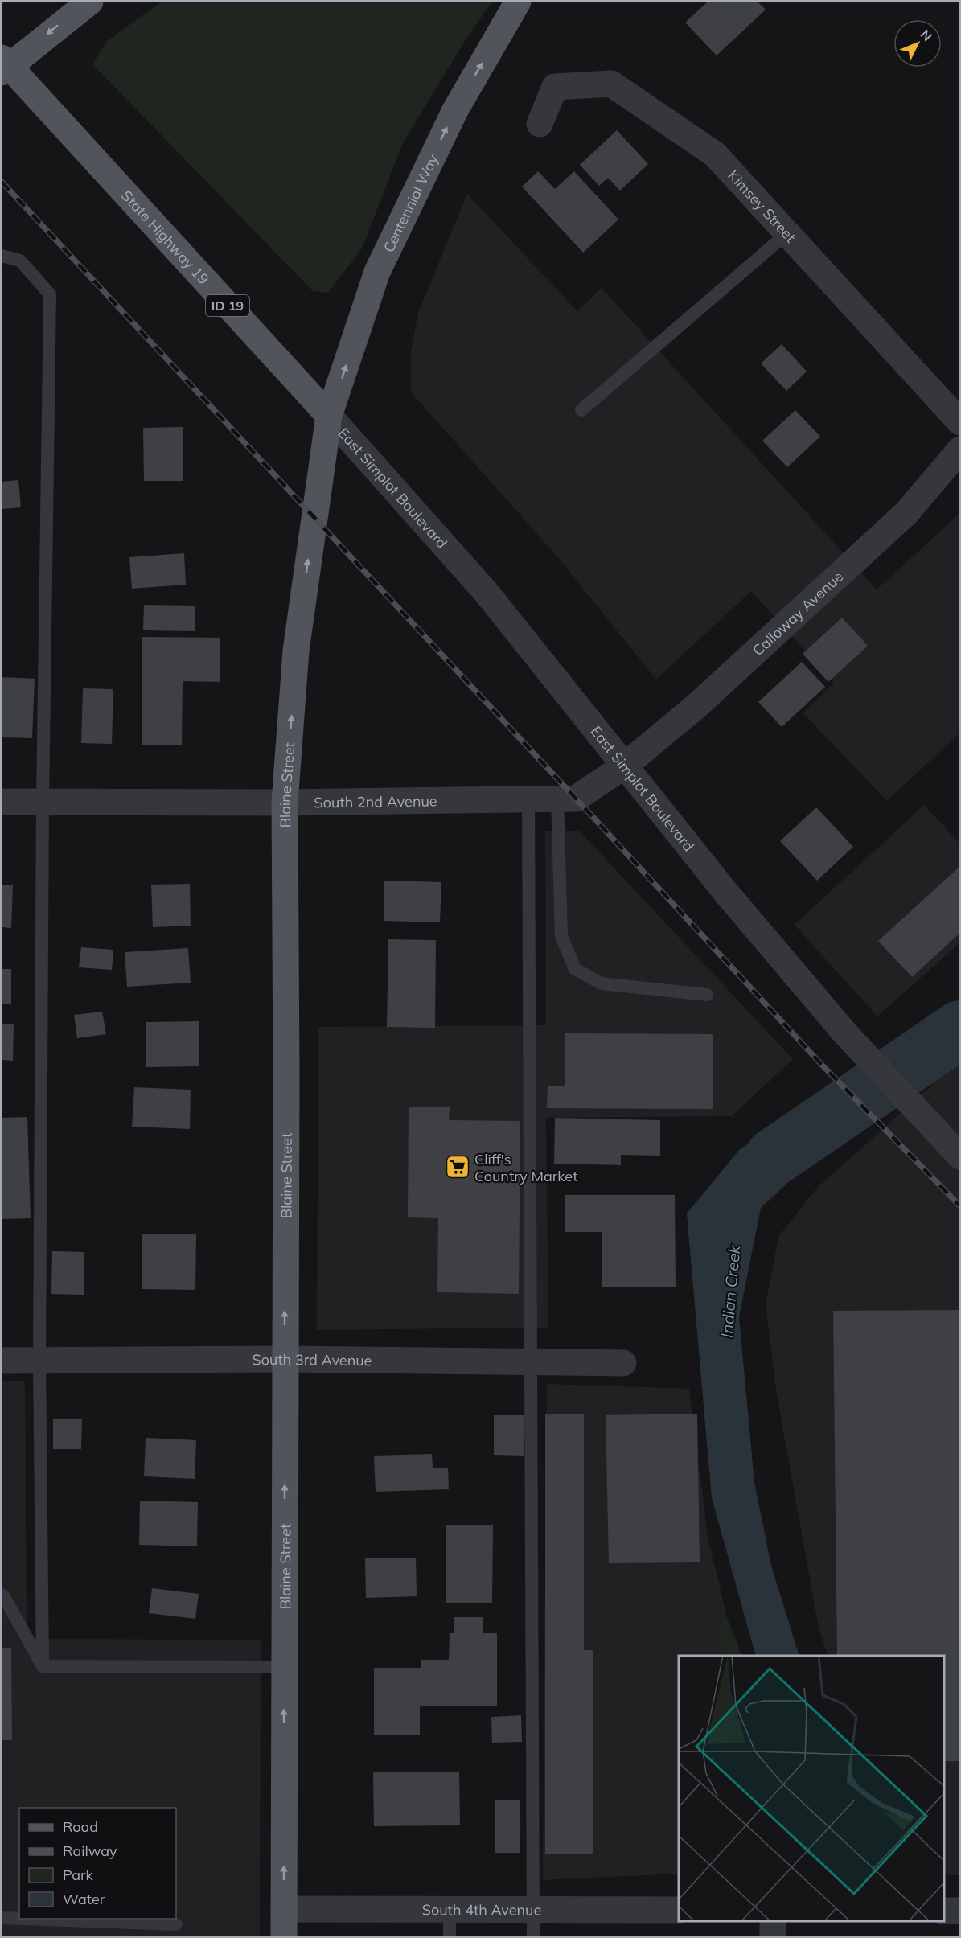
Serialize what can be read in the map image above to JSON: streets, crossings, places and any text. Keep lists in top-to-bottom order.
{
  "streets": {
    "main road": [
      "Centennial Way",
      "State Highway 19",
      "ID 19",
      "Blaine Street"
    ],
    "street": [
      "Kimsey Street",
      "East Simplot Boulevard",
      "Calloway Avenue",
      "South 2nd Avenue",
      "South 3rd Avenue",
      "South 4th Avenue"
    ]
  },
  "crossings": [
    ["Centennial Way", "State Highway 19"],
    ["Centennial Way", "East Simplot Boulevard"],
    ["Centennial Way", "Blaine Street"],
    ["State Highway 19", "East Simplot Boulevard"],
    ["State Highway 19", "Blaine Street"],
    ["East Simplot Boulevard", "Calloway Avenue"],
    ["East Simplot Boulevard", "Blaine Street"],
    ["East Simplot Boulevard", "South 2nd Avenue"],
    ["Calloway Avenue", "South 2nd Avenue"],
    ["Blaine Street", "South 2nd Avenue"],
    ["Blaine Street", "South 3rd Avenue"],
    ["Blaine Street", "South 4th Avenue"]
  ],
  "one_way": ["Centennial Way", "Blaine Street"],
  "water": ["Indian Creek"],
  "places": {
    "supermarket": ["Cliff's Country Market"]
  },
  "legend": [
    "Road",
    "Railway",
    "Park",
    "Water"
  ],
  "north": "top right"
}
